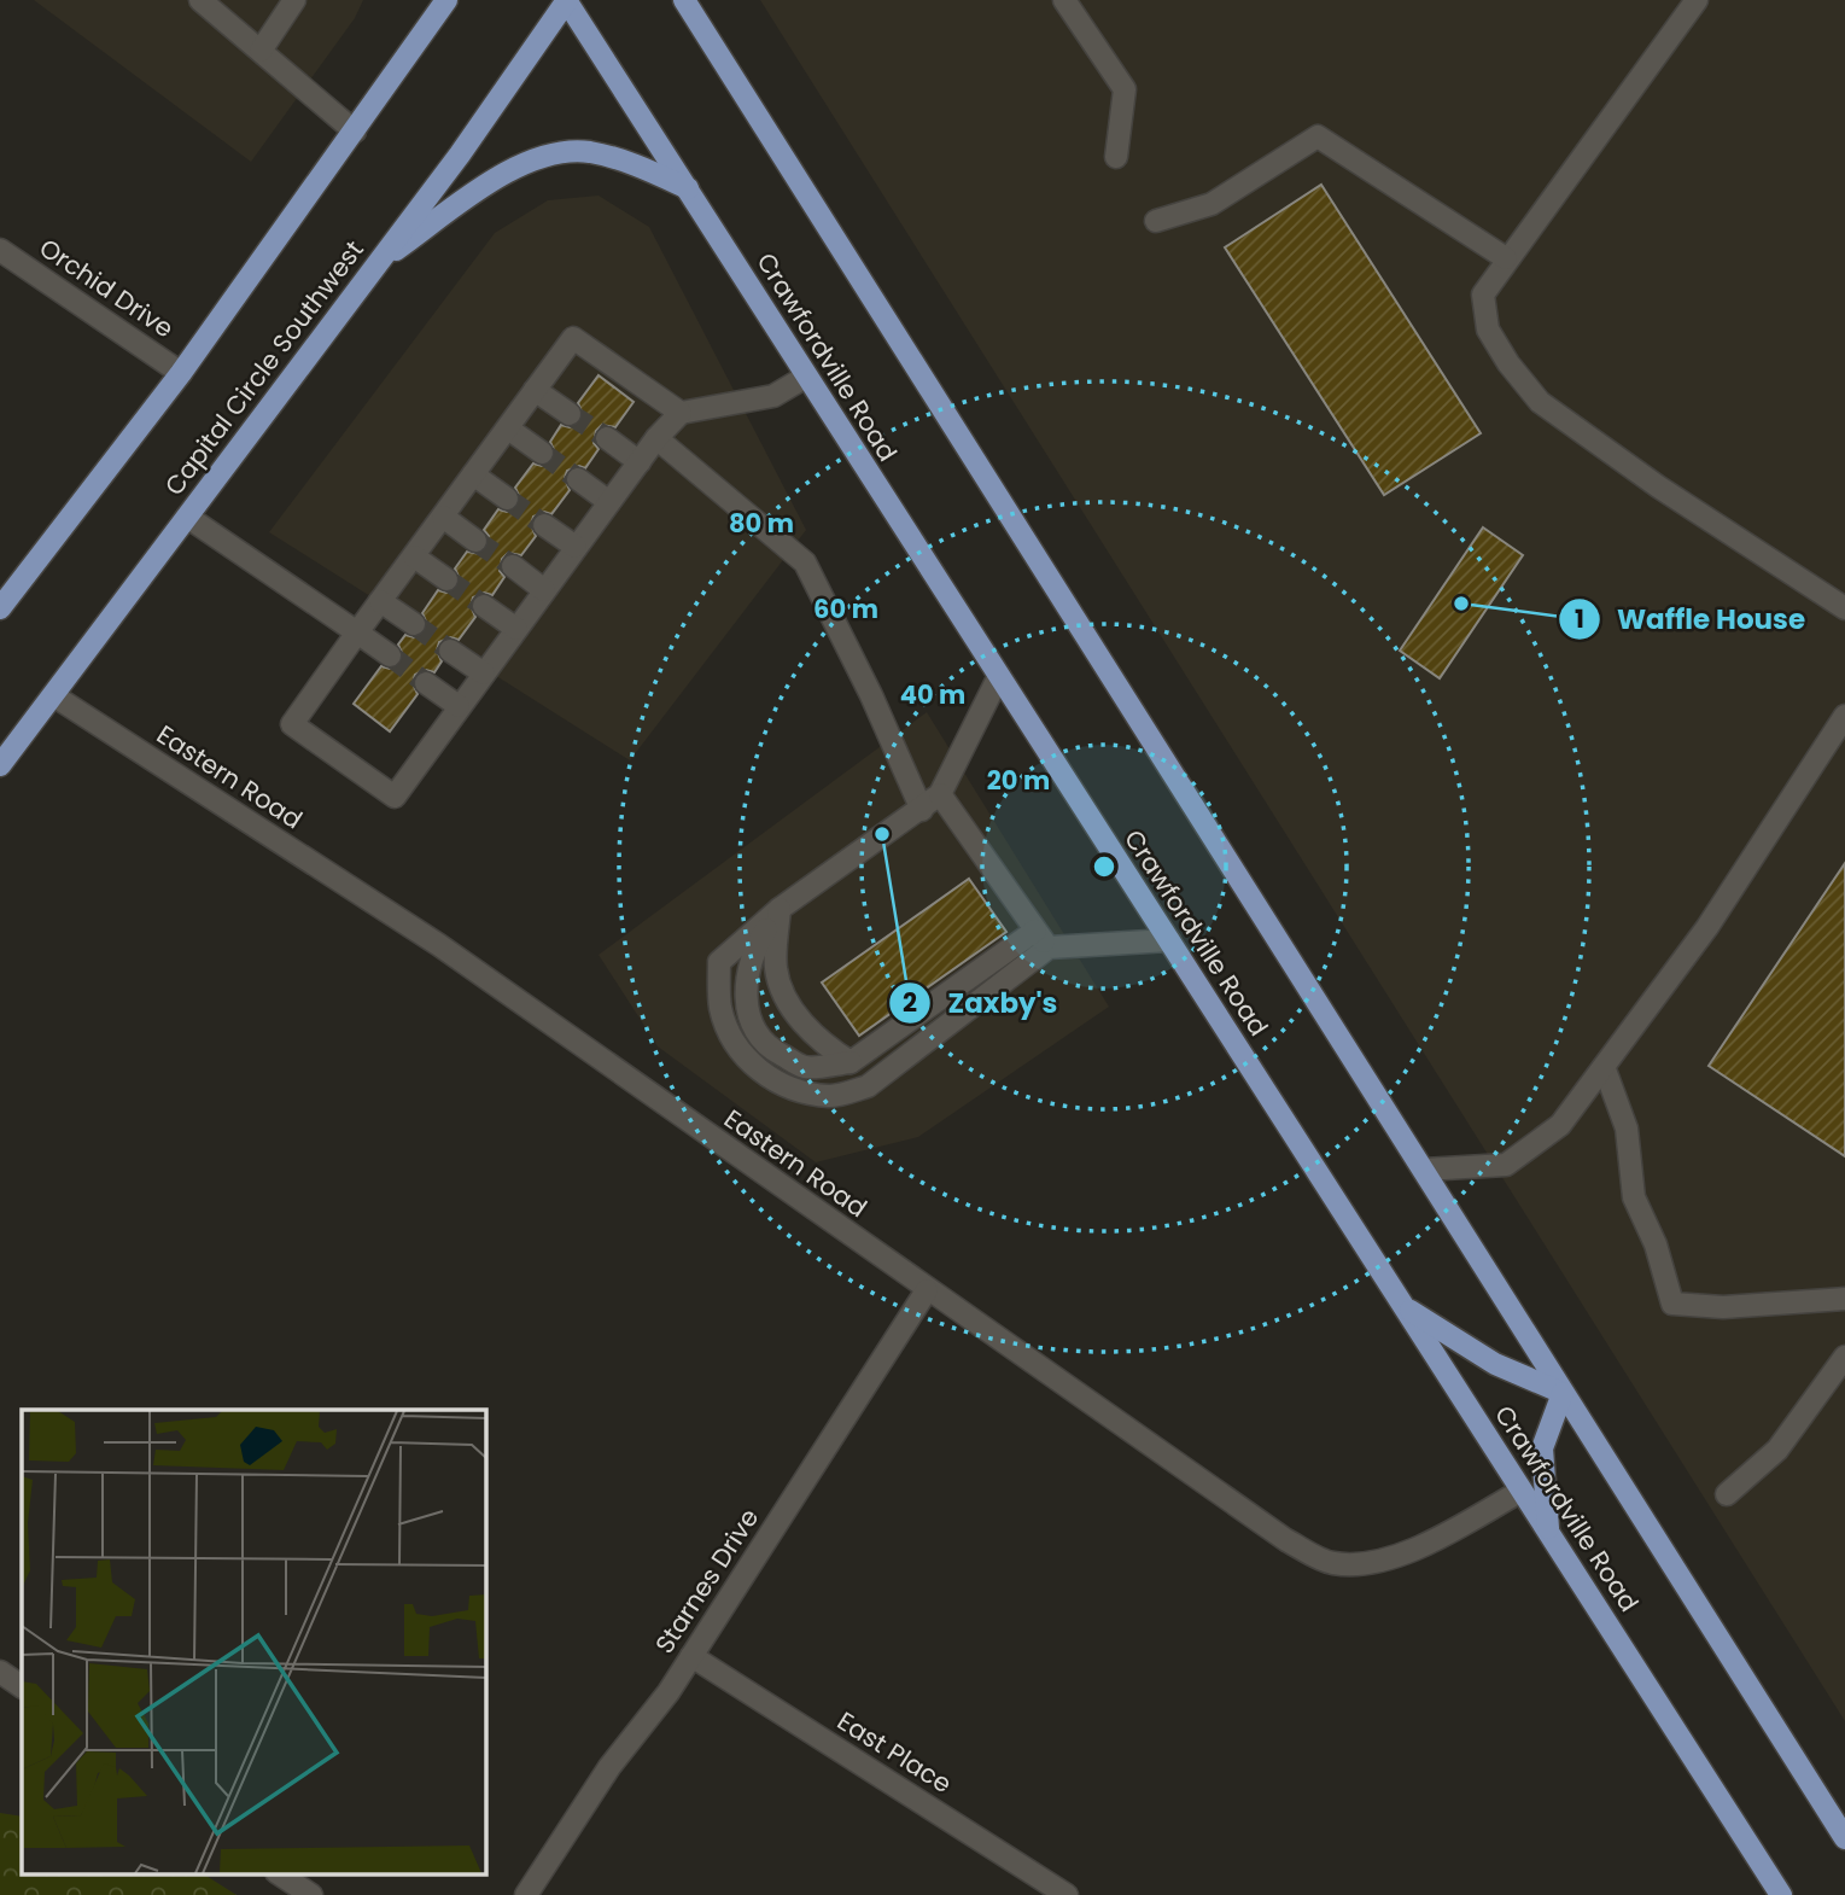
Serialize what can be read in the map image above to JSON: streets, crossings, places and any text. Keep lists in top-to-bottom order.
{
  "streets": {
    "main road": ["Crawfordville Road", "Capital Circle Southwest"],
    "street": [
      "Orchid Drive",
      "Eastern Road",
      "Starnes Drive",
      "East Place"
    ]
  },
  "crossings": [
    ["Crawfordville Road", "Capital Circle Southwest"],
    ["Crawfordville Road", "Eastern Road"],
    ["Capital Circle Southwest", "Eastern Road"],
    ["Eastern Road", "Starnes Drive"],
    ["Starnes Drive", "East Place"]
  ],
  "places": ["Waffle House", "Zaxby's"],
  "rings": [
    "80 m",
    "60 m",
    "40 m",
    "20 m"
  ]
}
